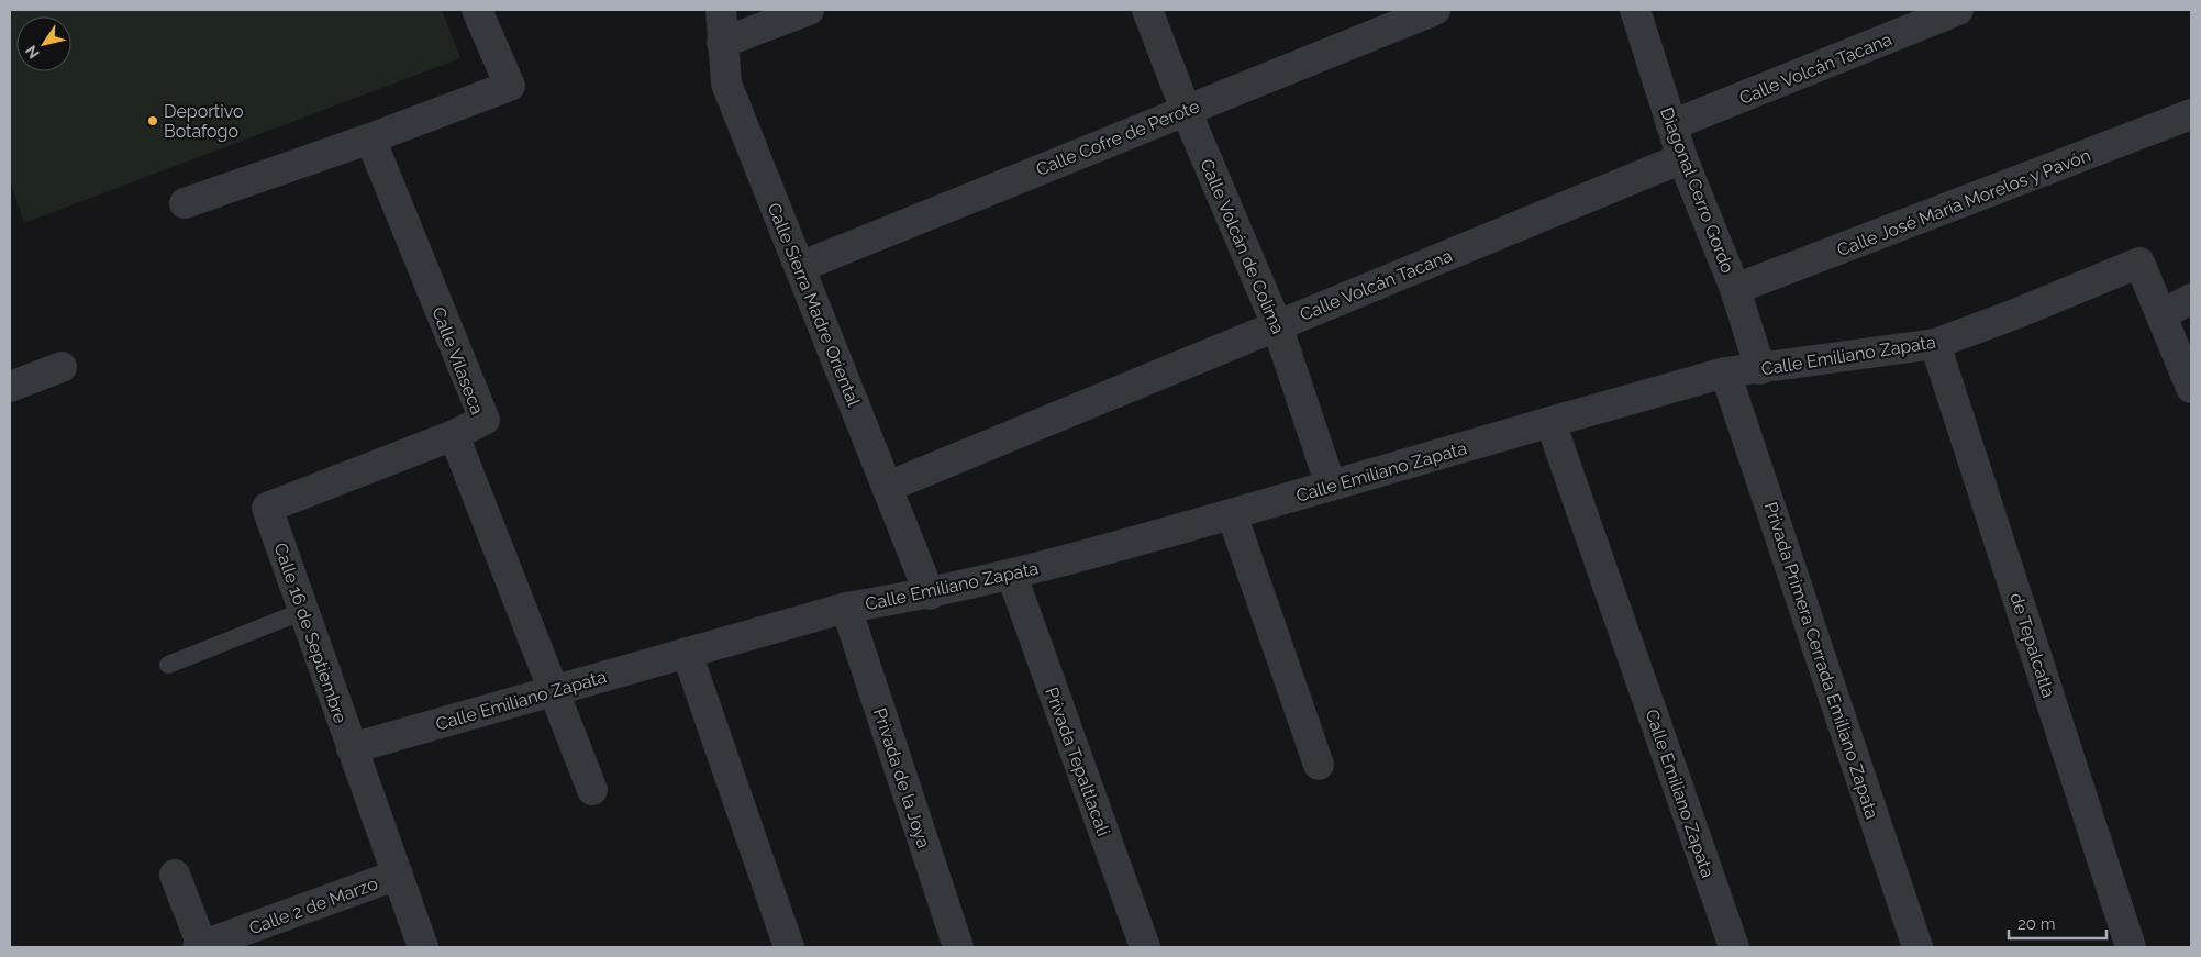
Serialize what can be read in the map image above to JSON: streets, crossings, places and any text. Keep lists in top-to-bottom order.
{
  "streets": {
    "street": [
      "Calle Volcán Tacana",
      "Calle Cofre de Perote",
      "Diagonal Cerro Gordo",
      "Calle José María Morelos y Pavón",
      "Calle Volcán de Colima",
      "Calle Sierra Madre Oriental",
      "Calle Emiliano Zapata",
      "Calle Vilaseca",
      "Calle 16 de Septiembre",
      "de Tepalcatla",
      "Privada Primera Cerrada Emiliano Zapata",
      "Privada Tepaltlacali",
      "Privada de la Joya",
      "Calle 2 de Marzo"
    ]
  },
  "crossings": [
    ["Calle Volcán Tacana", "Diagonal Cerro Gordo"],
    ["Calle Volcán Tacana", "Calle Volcán de Colima"],
    ["Calle Volcán Tacana", "Calle Sierra Madre Oriental"],
    ["Calle Cofre de Perote", "Calle Volcán de Colima"],
    ["Calle Cofre de Perote", "Calle Sierra Madre Oriental"],
    ["Diagonal Cerro Gordo", "Calle José María Morelos y Pavón"],
    ["Diagonal Cerro Gordo", "Calle Emiliano Zapata"],
    ["Calle Volcán de Colima", "Calle Emiliano Zapata"],
    ["Calle Sierra Madre Oriental", "Calle Emiliano Zapata"],
    ["Calle Emiliano Zapata", "Calle Vilaseca"],
    ["Calle Emiliano Zapata", "Calle 16 de Septiembre"],
    ["Calle Emiliano Zapata", "de Tepalcatla"],
    ["Calle Emiliano Zapata", "Privada Primera Cerrada Emiliano Zapata"],
    ["Calle Emiliano Zapata", "Privada Tepaltlacali"],
    ["Calle Emiliano Zapata", "Privada de la Joya"],
    ["Calle Vilaseca", "Calle 16 de Septiembre"],
    ["Calle 16 de Septiembre", "Calle 2 de Marzo"]
  ],
  "places": ["Deportivo Botafogo"],
  "scale_bar": "20 m",
  "north": "bottom left"
}
